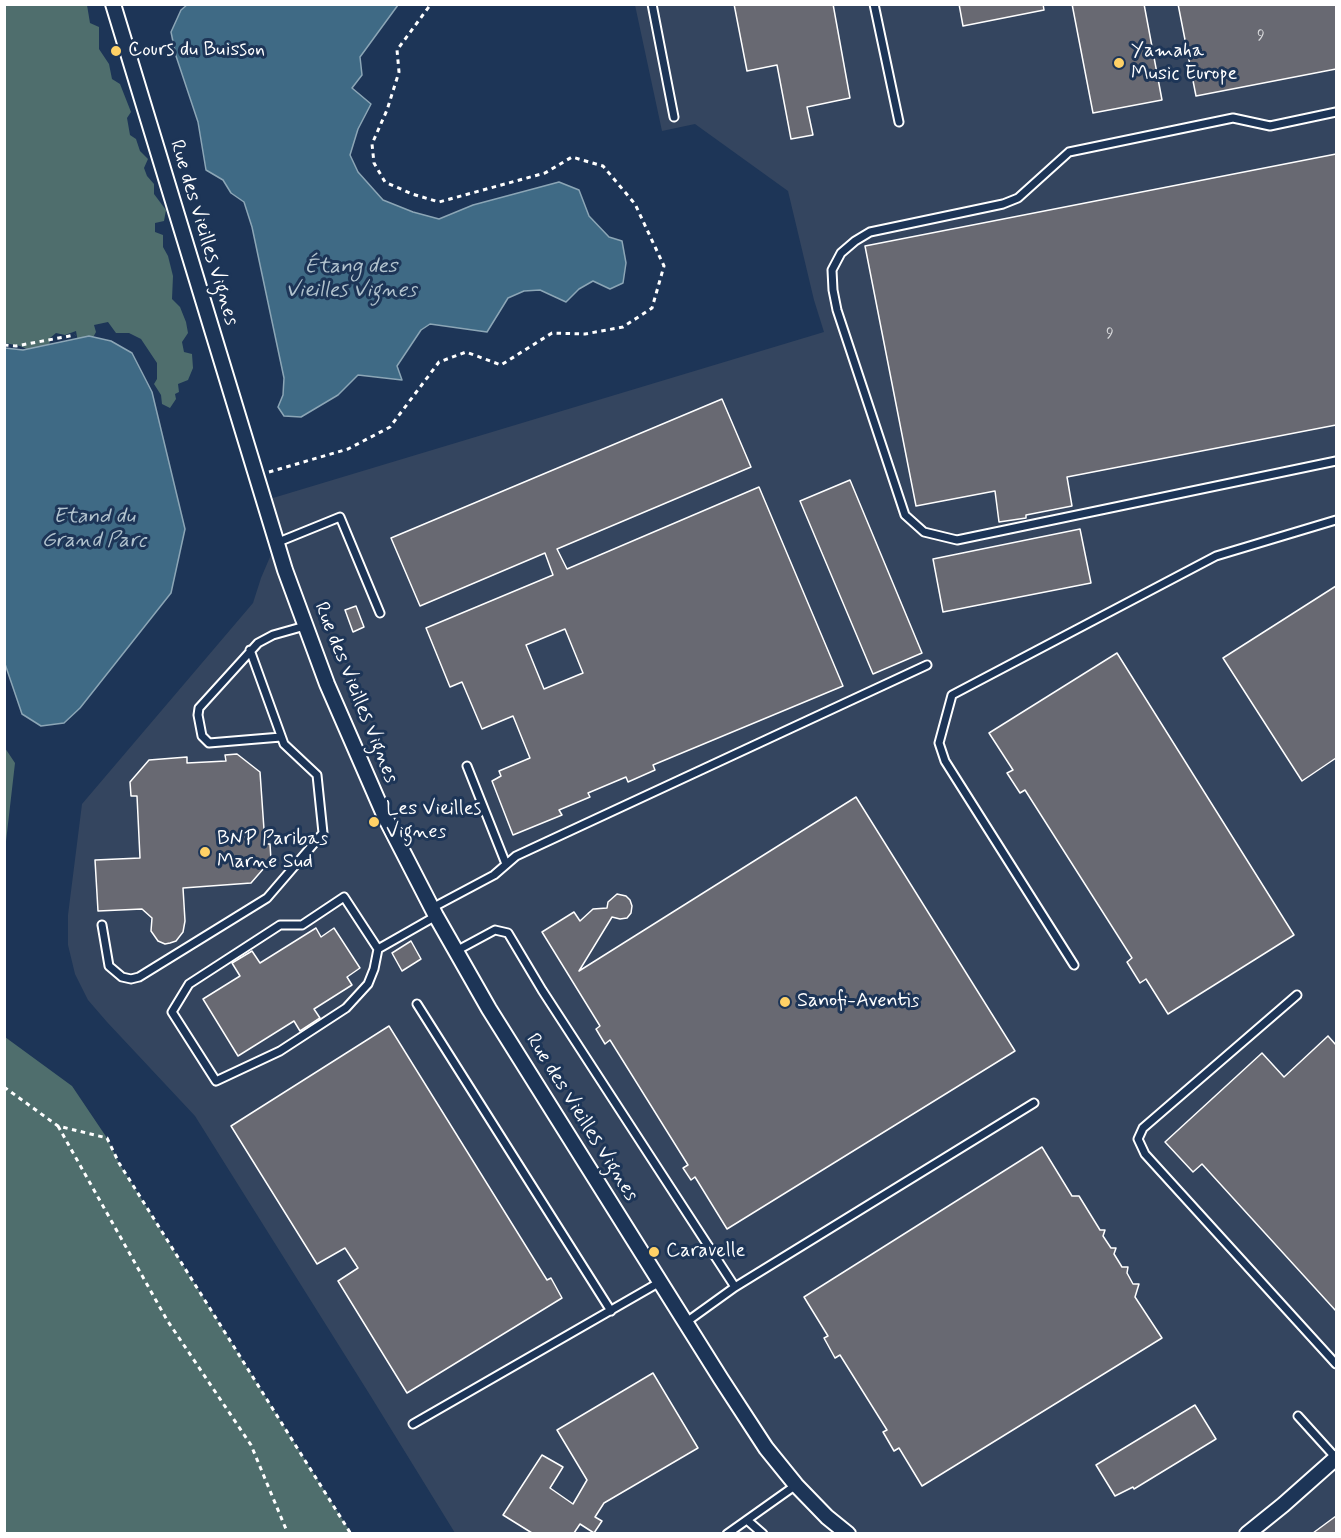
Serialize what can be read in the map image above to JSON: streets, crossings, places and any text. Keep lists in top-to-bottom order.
{
  "streets": {
    "street": ["Rue des Vieilles Vignes"]
  },
  "water": ["Étang des Vieilles Vignes", "Etand du Grand Parc"],
  "places": [
    "Cours du Buisson",
    "Yamaha Music Europe",
    "Les Vieilles Vignes",
    "BNP Paribas Marne Sud",
    "Sanofi-Aventis",
    "Caravelle"
  ],
  "house_numbers": ["9", "9"]
}
